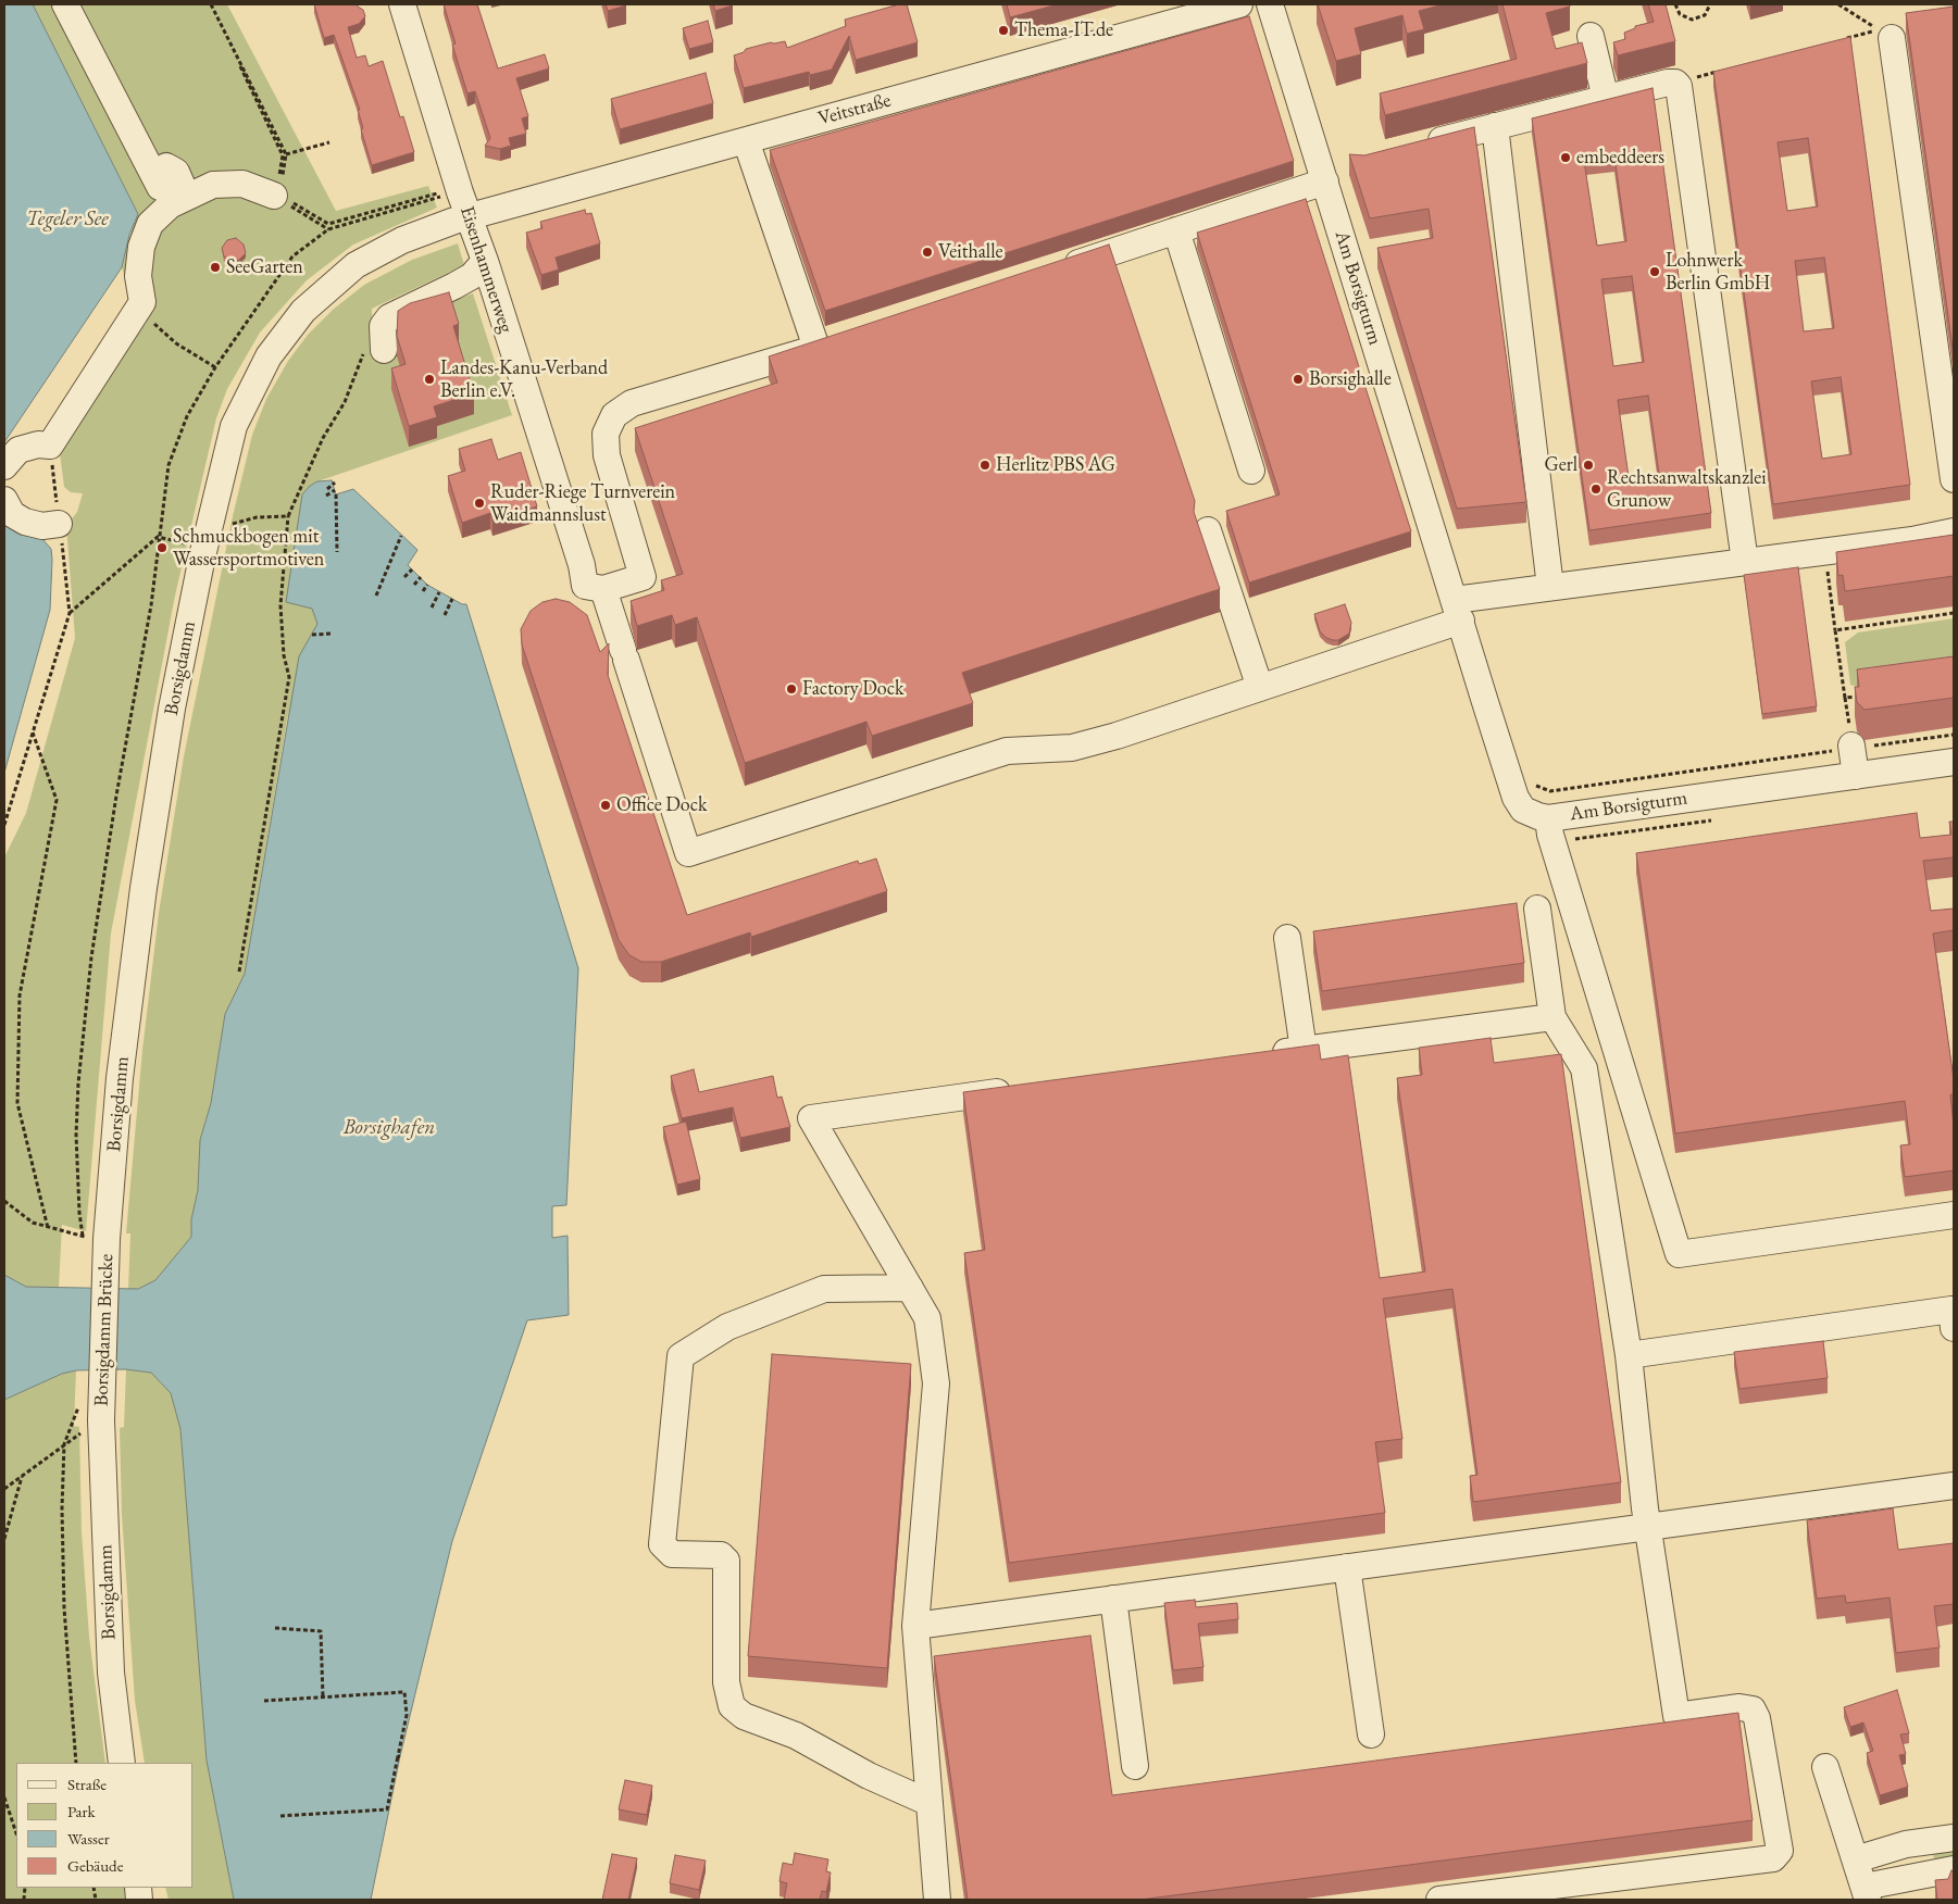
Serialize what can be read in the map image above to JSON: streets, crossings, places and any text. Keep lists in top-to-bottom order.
{
  "streets": {
    "street": [
      "Veitstraße",
      "Eisenhammerweg",
      "Am Borsigturm",
      "Borsigdamm",
      "Borsigdamm Brücke"
    ]
  },
  "crossings": [
    ["Veitstraße", "Eisenhammerweg"],
    ["Veitstraße", "Borsigdamm"],
    ["Eisenhammerweg", "Borsigdamm"],
    ["Borsigdamm", "Borsigdamm Brücke"]
  ],
  "water": ["Tegeler See", "Borsighafen"],
  "places": [
    "Thema-IT.de",
    "embeddeers",
    "Veithalle",
    "SeeGarten",
    "Lohnwerk Berlin GmbH",
    "Landes-Kanu-Verband Berlin e.V.",
    "Borsighalle",
    "Herlitz PBS AG",
    "Gerl",
    "Rechtsanwaltskanzlei Grunow",
    "Ruder-Riege Turnverein Waidmannslust",
    "Schmuckbogen mit Wassersportmotiven",
    "Factory Dock",
    "Office Dock"
  ],
  "legend": [
    "Straße",
    "Park",
    "Wasser",
    "Gebäude"
  ]
}
